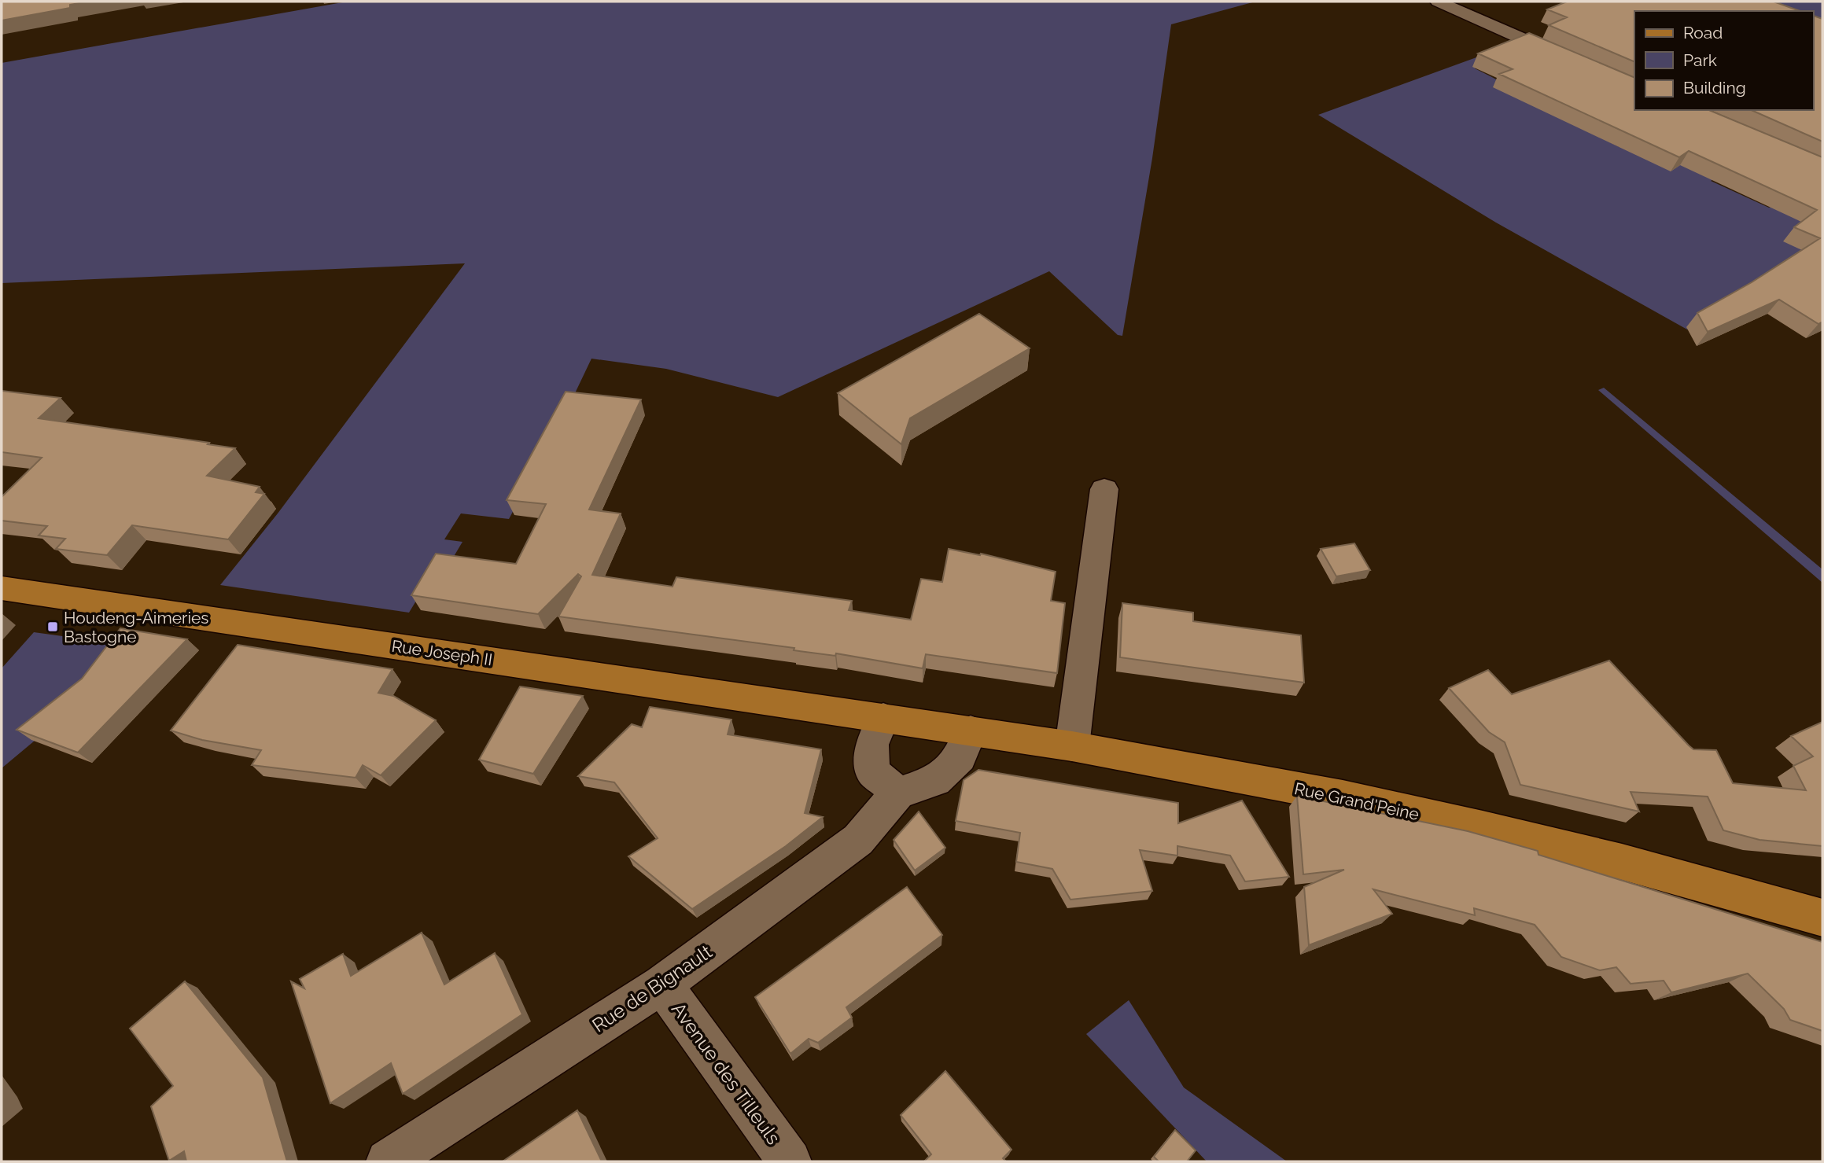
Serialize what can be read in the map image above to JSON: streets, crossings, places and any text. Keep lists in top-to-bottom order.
{
  "streets": {
    "main road": ["Rue Joseph II", "Rue Grand'Peine"],
    "street": ["Rue de Bignault", "Avenue des Tilleuls"]
  },
  "crossings": [
    ["Rue Joseph II", "Rue Grand'Peine"],
    ["Rue de Bignault", "Avenue des Tilleuls"]
  ],
  "places": {
    "transit": ["Houdeng-Aimeries Bastogne"]
  },
  "legend": ["Road", "Park", "Building"]
}
